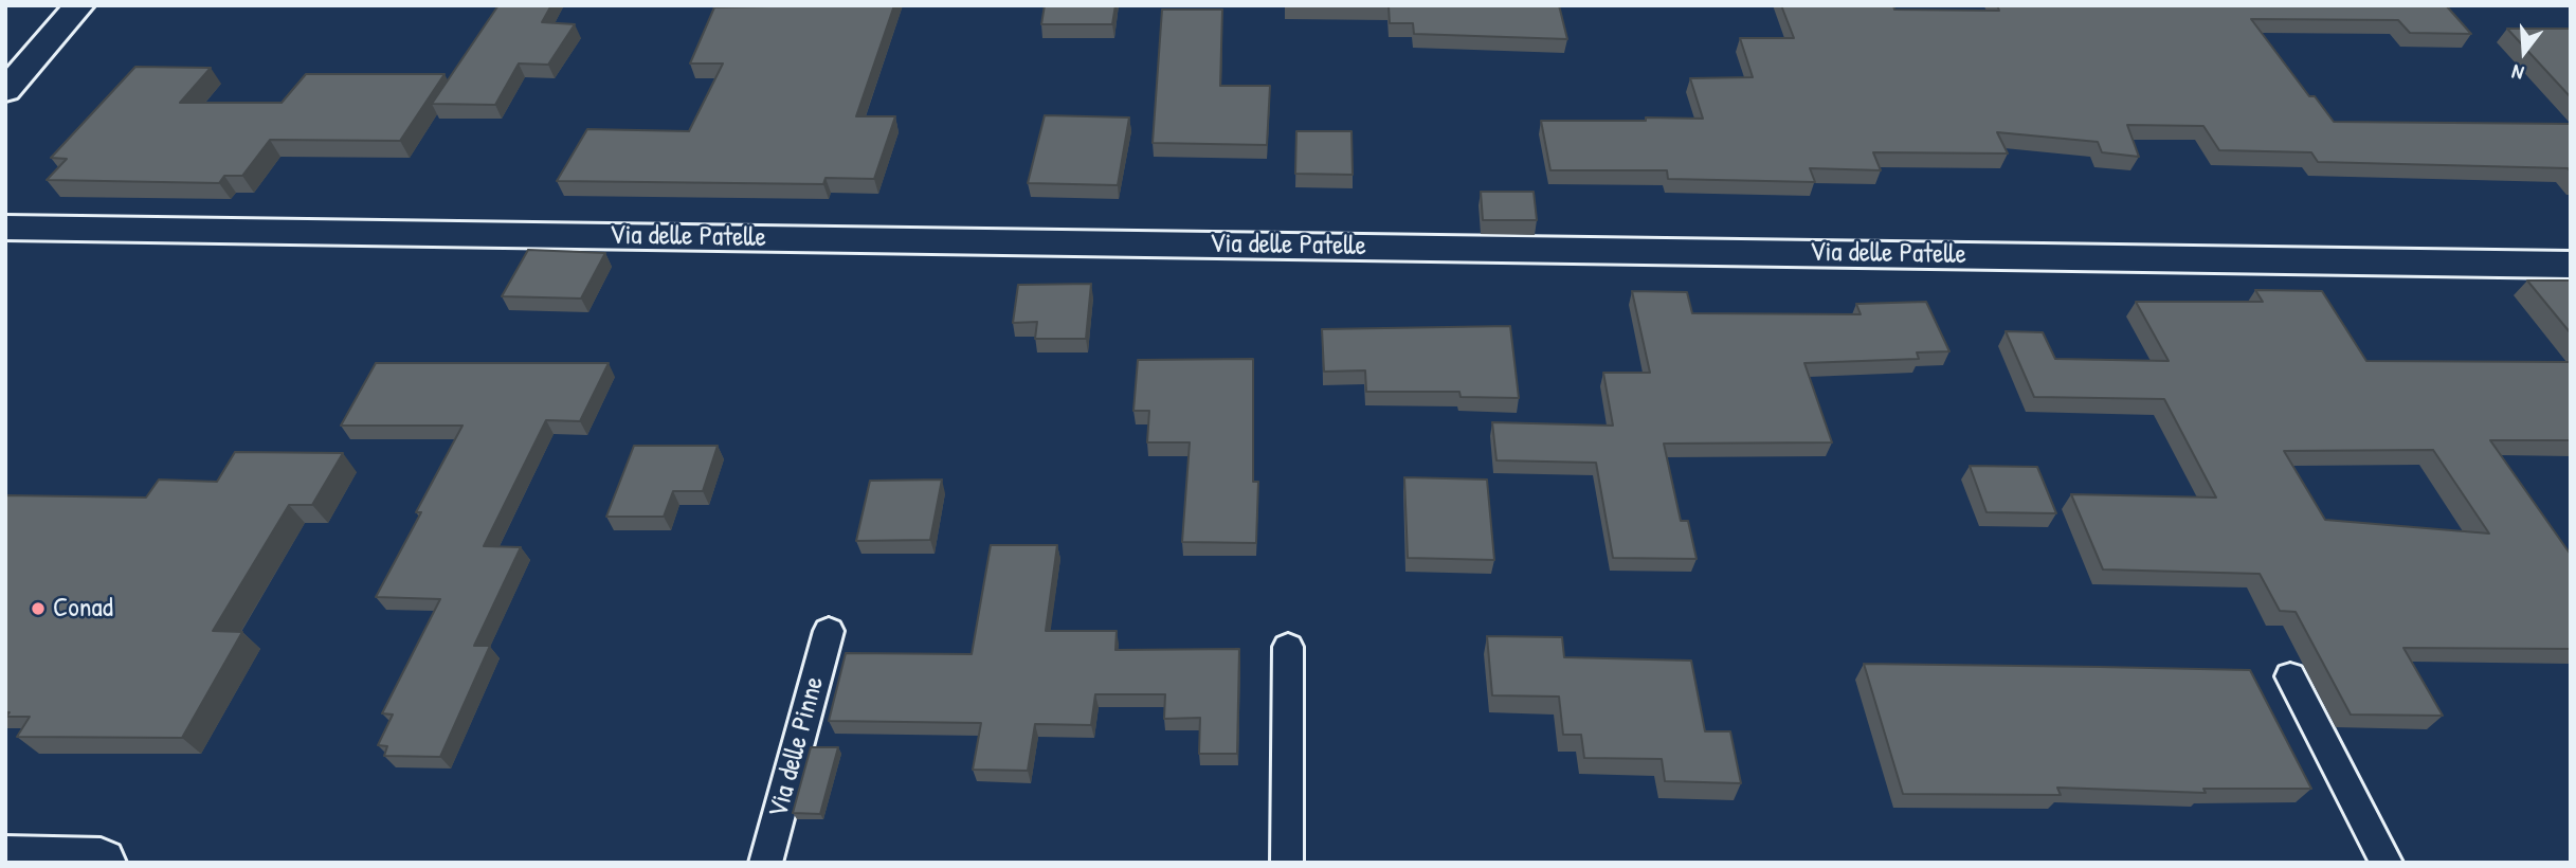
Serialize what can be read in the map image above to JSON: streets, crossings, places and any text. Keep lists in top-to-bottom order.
{
  "streets": {
    "street": ["Via delle Patelle"],
    "lane": ["Via delle Pinne"]
  },
  "places": ["Conad"],
  "north": "bottom"
}
